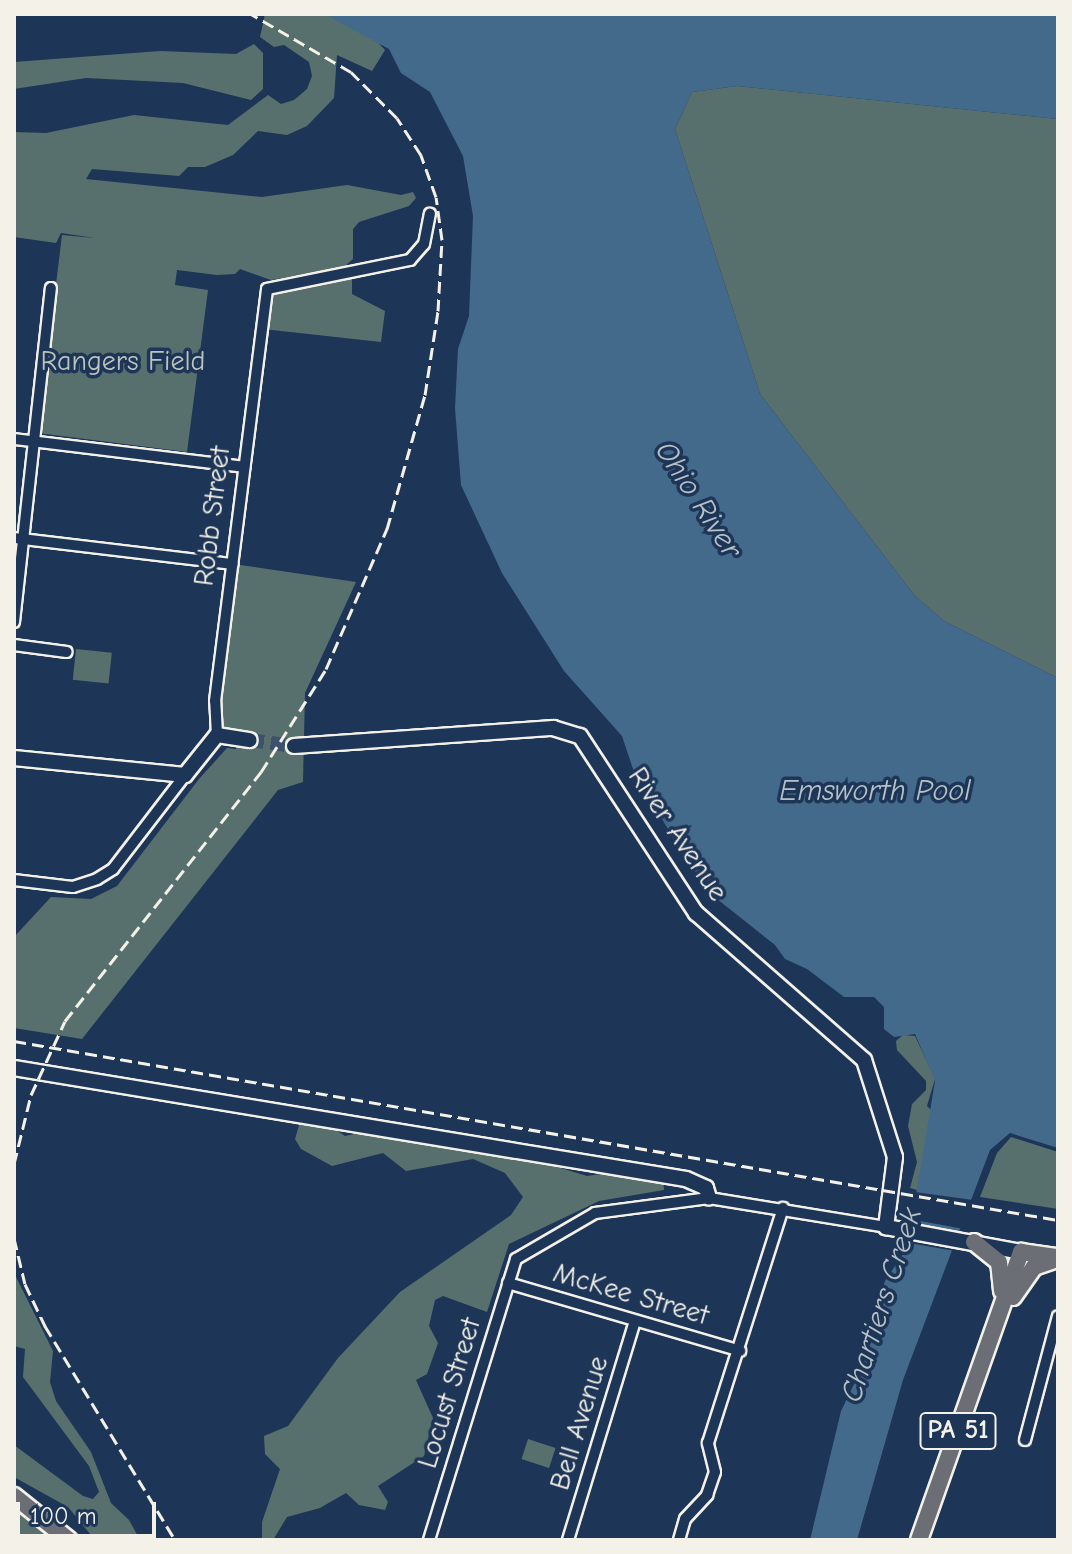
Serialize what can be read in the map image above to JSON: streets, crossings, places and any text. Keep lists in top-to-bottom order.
{
  "streets": {
    "main road": ["PA 51"],
    "street": [
      "Robb Street",
      "River Avenue",
      "McKee Street",
      "Locust Street",
      "Bell Avenue"
    ]
  },
  "crossings": [
    ["McKee Street", "Locust Street"],
    ["McKee Street", "Bell Avenue"]
  ],
  "water": ["Ohio River", "Emsworth Pool", "Chartiers Creek"],
  "parks": ["Rangers Field"],
  "scale_bar": "100 m"
}
